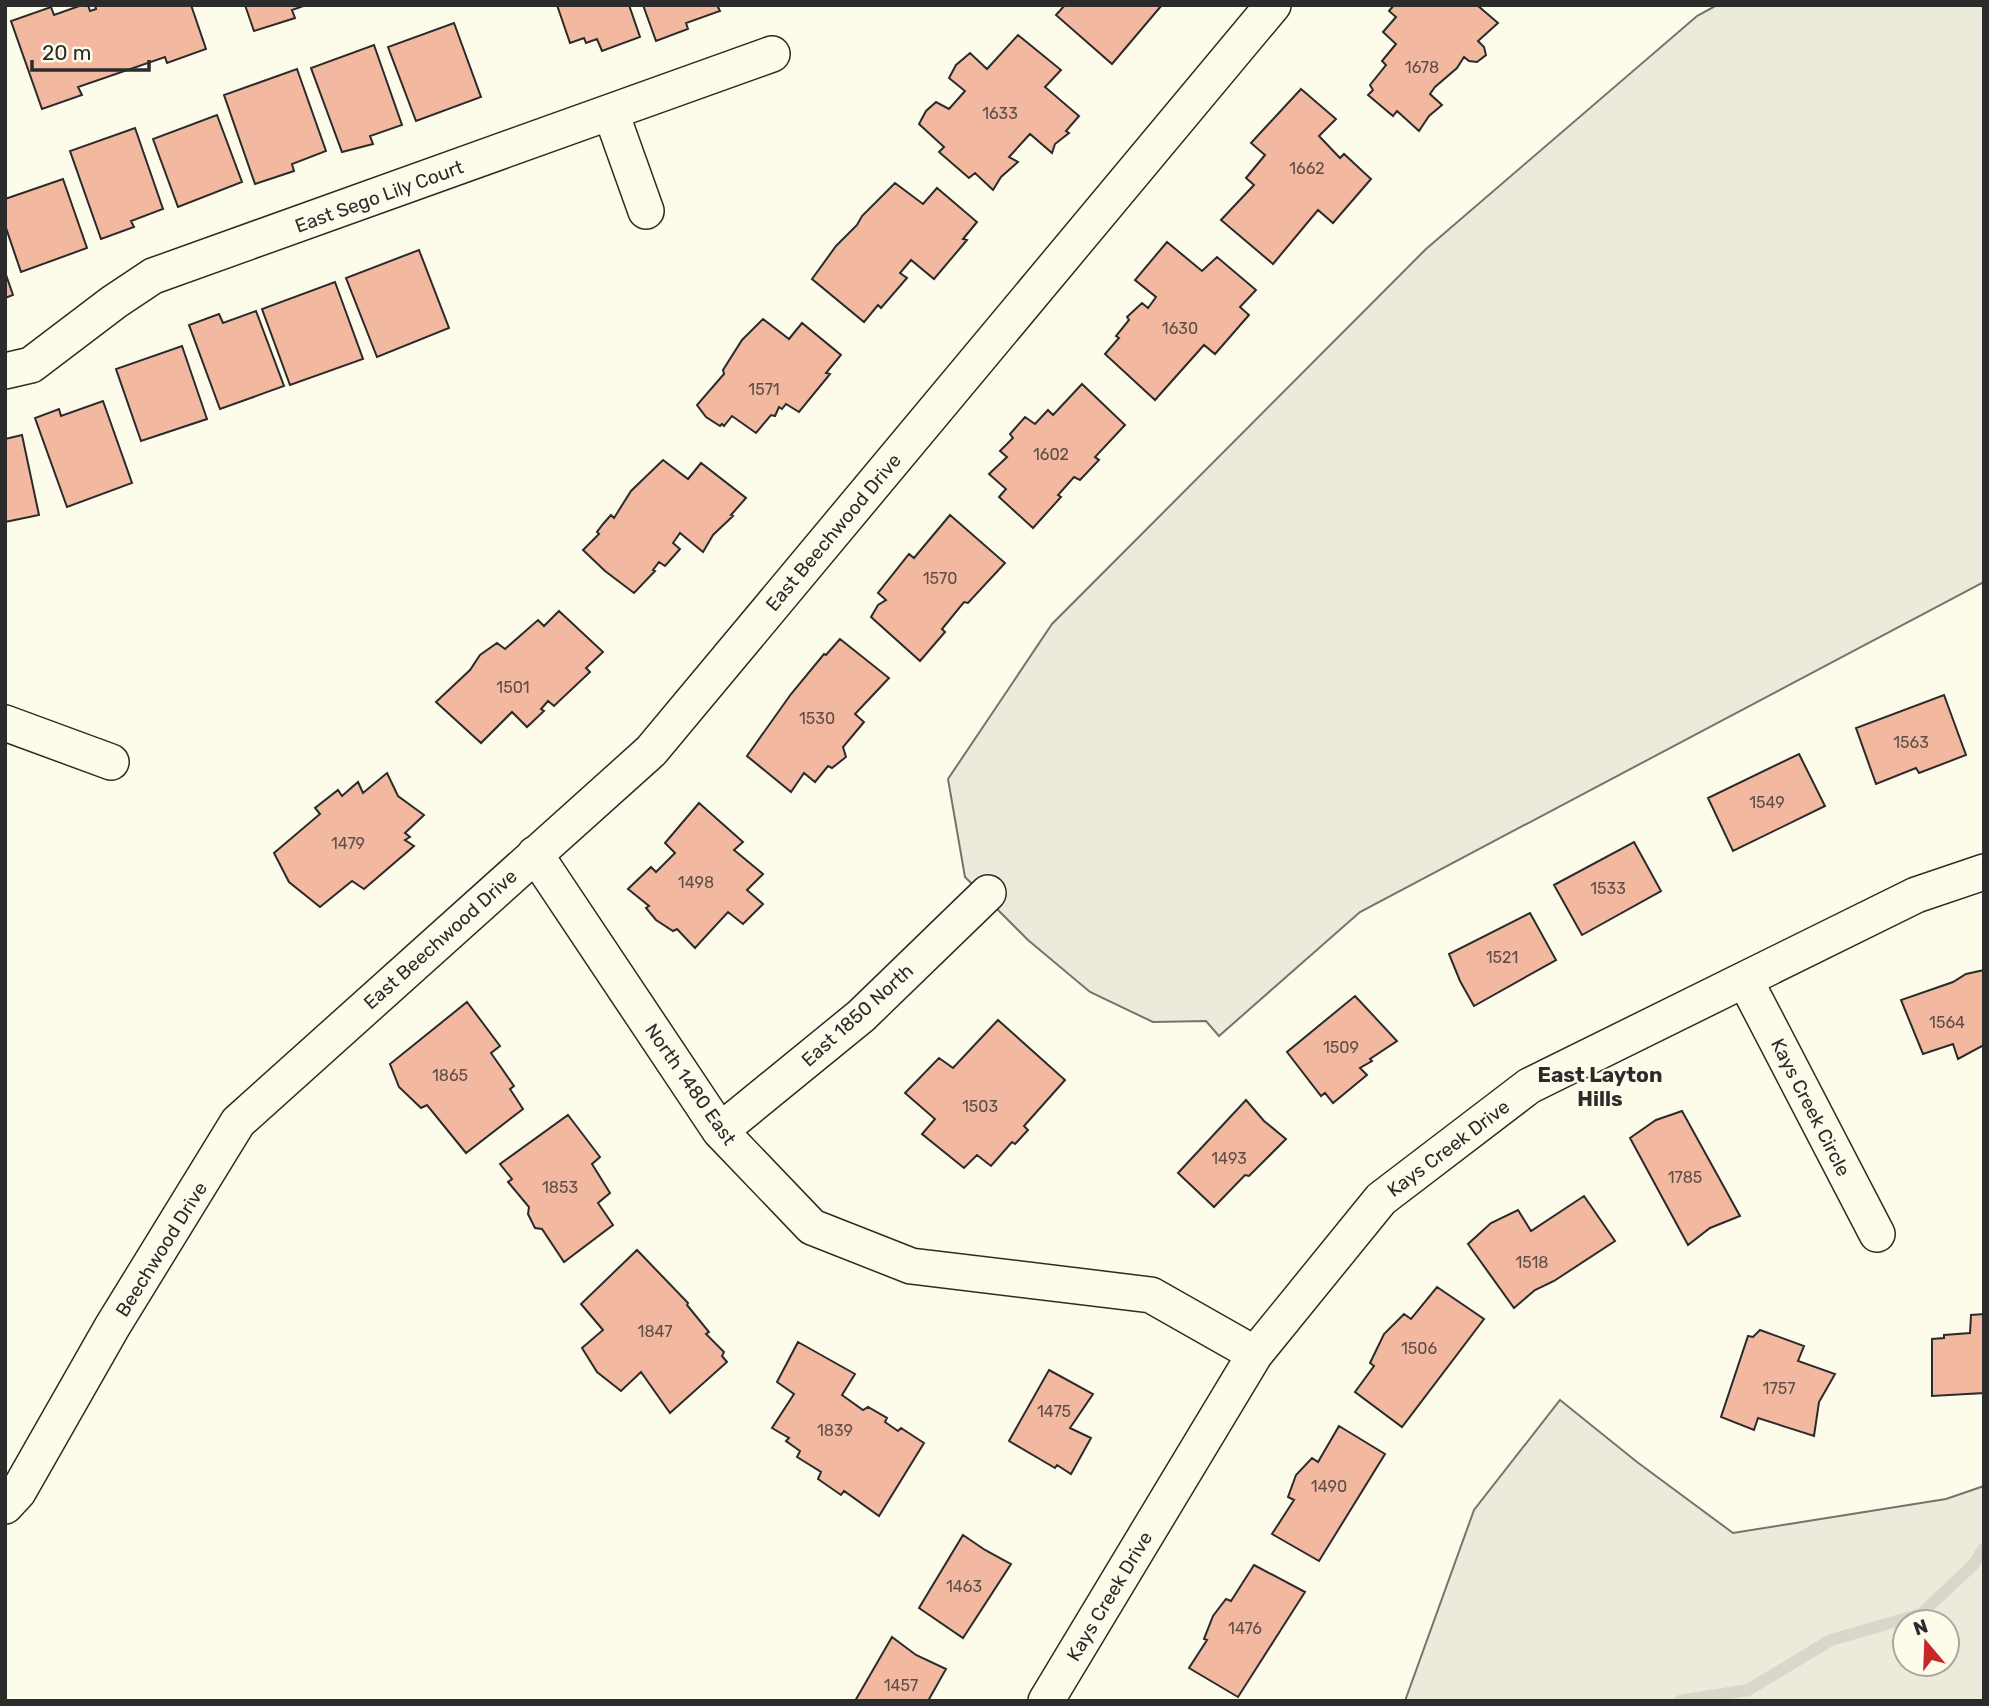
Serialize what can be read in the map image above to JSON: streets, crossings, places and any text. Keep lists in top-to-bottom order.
{
  "streets": {
    "street": [
      "East Sego Lily Court",
      "East Beechwood Drive",
      "East 1850 North",
      "North 1480 East",
      "Kays Creek Circle",
      "Kays Creek Drive",
      "Beechwood Drive"
    ]
  },
  "crossings": [
    ["East Beechwood Drive", "North 1480 East"],
    ["East Beechwood Drive", "Beechwood Drive"],
    ["East 1850 North", "North 1480 East"],
    ["North 1480 East", "Kays Creek Drive"],
    ["Kays Creek Circle", "Kays Creek Drive"]
  ],
  "districts": ["East Layton Hills"],
  "house_numbers": [
    "1678",
    "1633",
    "1662",
    "1630",
    "1571",
    "1602",
    "1570",
    "1501",
    "1530",
    "1563",
    "1549",
    "1479",
    "1498",
    "1533",
    "1521",
    "1564",
    "1509",
    "1865",
    "1503",
    "1493",
    "1785",
    "1853",
    "1518",
    "1847",
    "1506",
    "1757",
    "1475",
    "1839",
    "1490",
    "1463",
    "1476",
    "1457"
  ],
  "scale_bar": "20 m",
  "north": "top"
}
